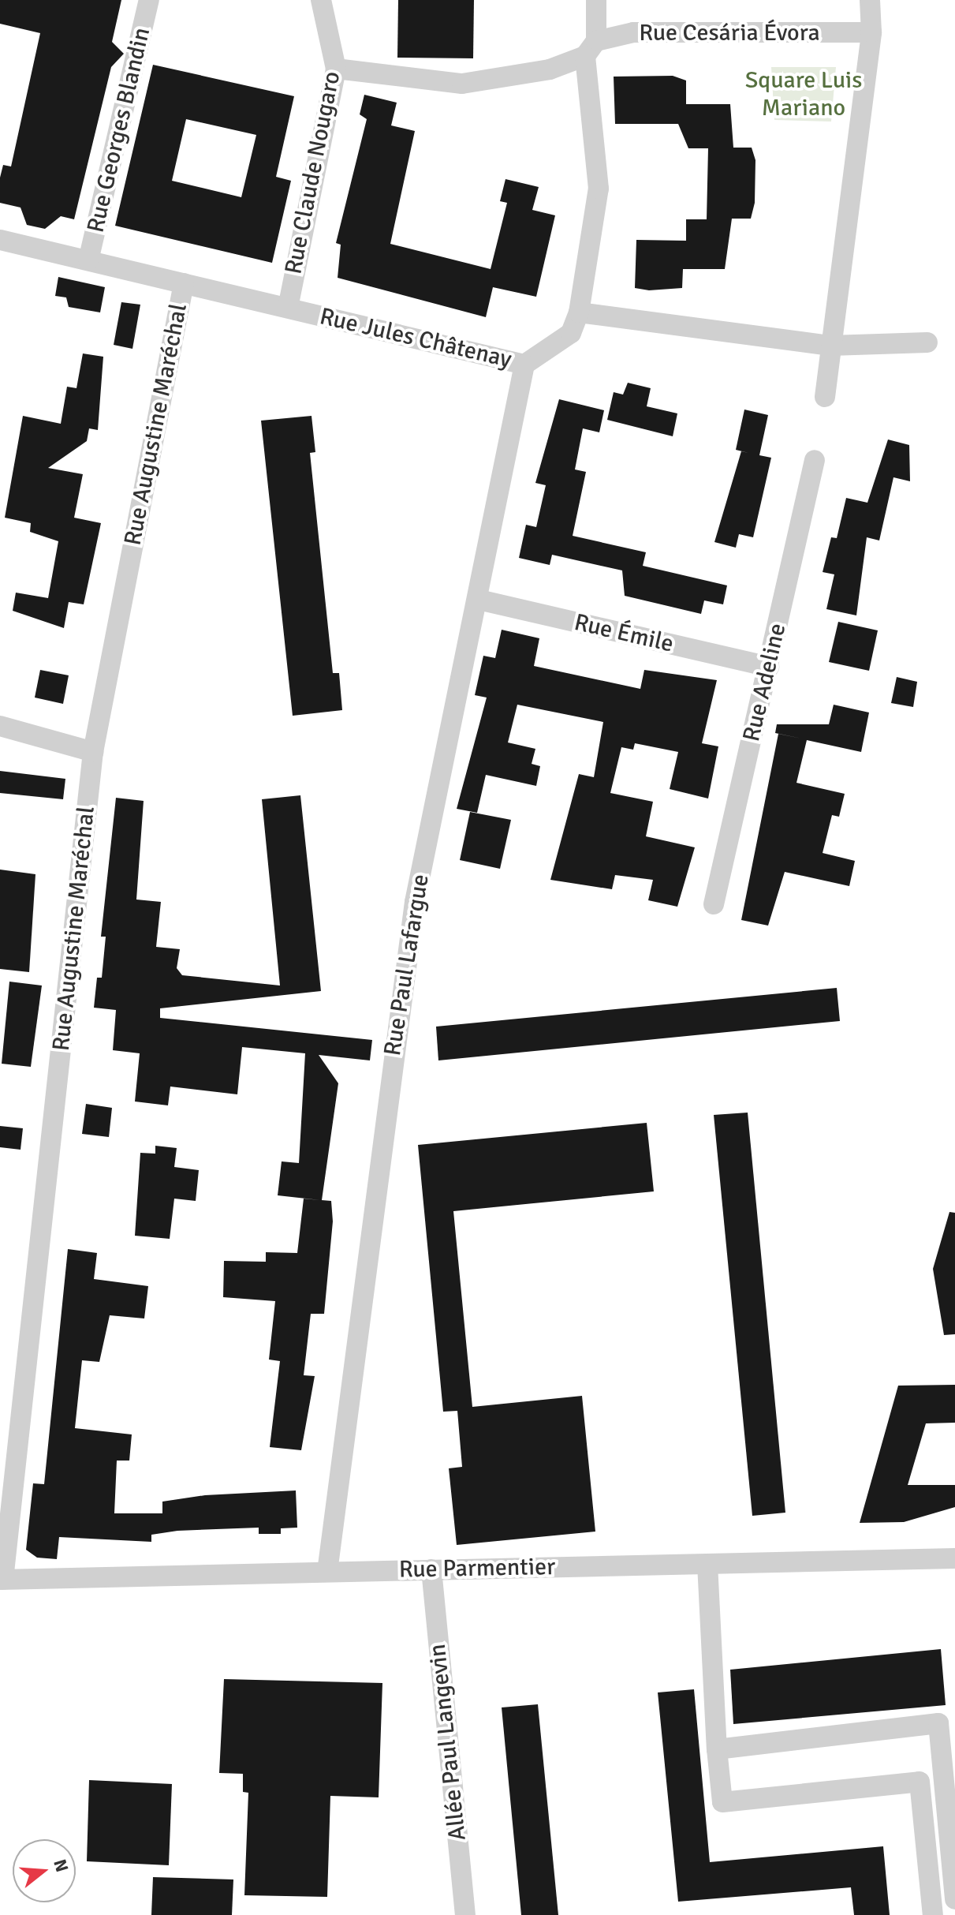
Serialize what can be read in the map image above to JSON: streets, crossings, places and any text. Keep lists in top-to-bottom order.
{
  "streets": {
    "street": [
      "Rue Cesária Évora",
      "Rue Georges Blandin",
      "Rue Claude Nougaro",
      "Rue Jules Châtenay",
      "Rue Augustine Maréchal",
      "Rue Émile",
      "Rue Adeline",
      "Rue Paul Lafargue",
      "Rue Parmentier",
      "Allée Paul Langevin"
    ]
  },
  "crossings": [
    ["Rue Cesária Évora", "Rue Claude Nougaro"],
    ["Rue Georges Blandin", "Rue Jules Châtenay"],
    ["Rue Claude Nougaro", "Rue Jules Châtenay"],
    ["Rue Jules Châtenay", "Rue Augustine Maréchal"],
    ["Rue Jules Châtenay", "Rue Paul Lafargue"],
    ["Rue Augustine Maréchal", "Rue Parmentier"],
    ["Rue Émile", "Rue Adeline"],
    ["Rue Émile", "Rue Paul Lafargue"],
    ["Rue Paul Lafargue", "Rue Parmentier"],
    ["Rue Parmentier", "Allée Paul Langevin"]
  ],
  "parks": ["Square Luis Mariano"],
  "north": "right"
}
